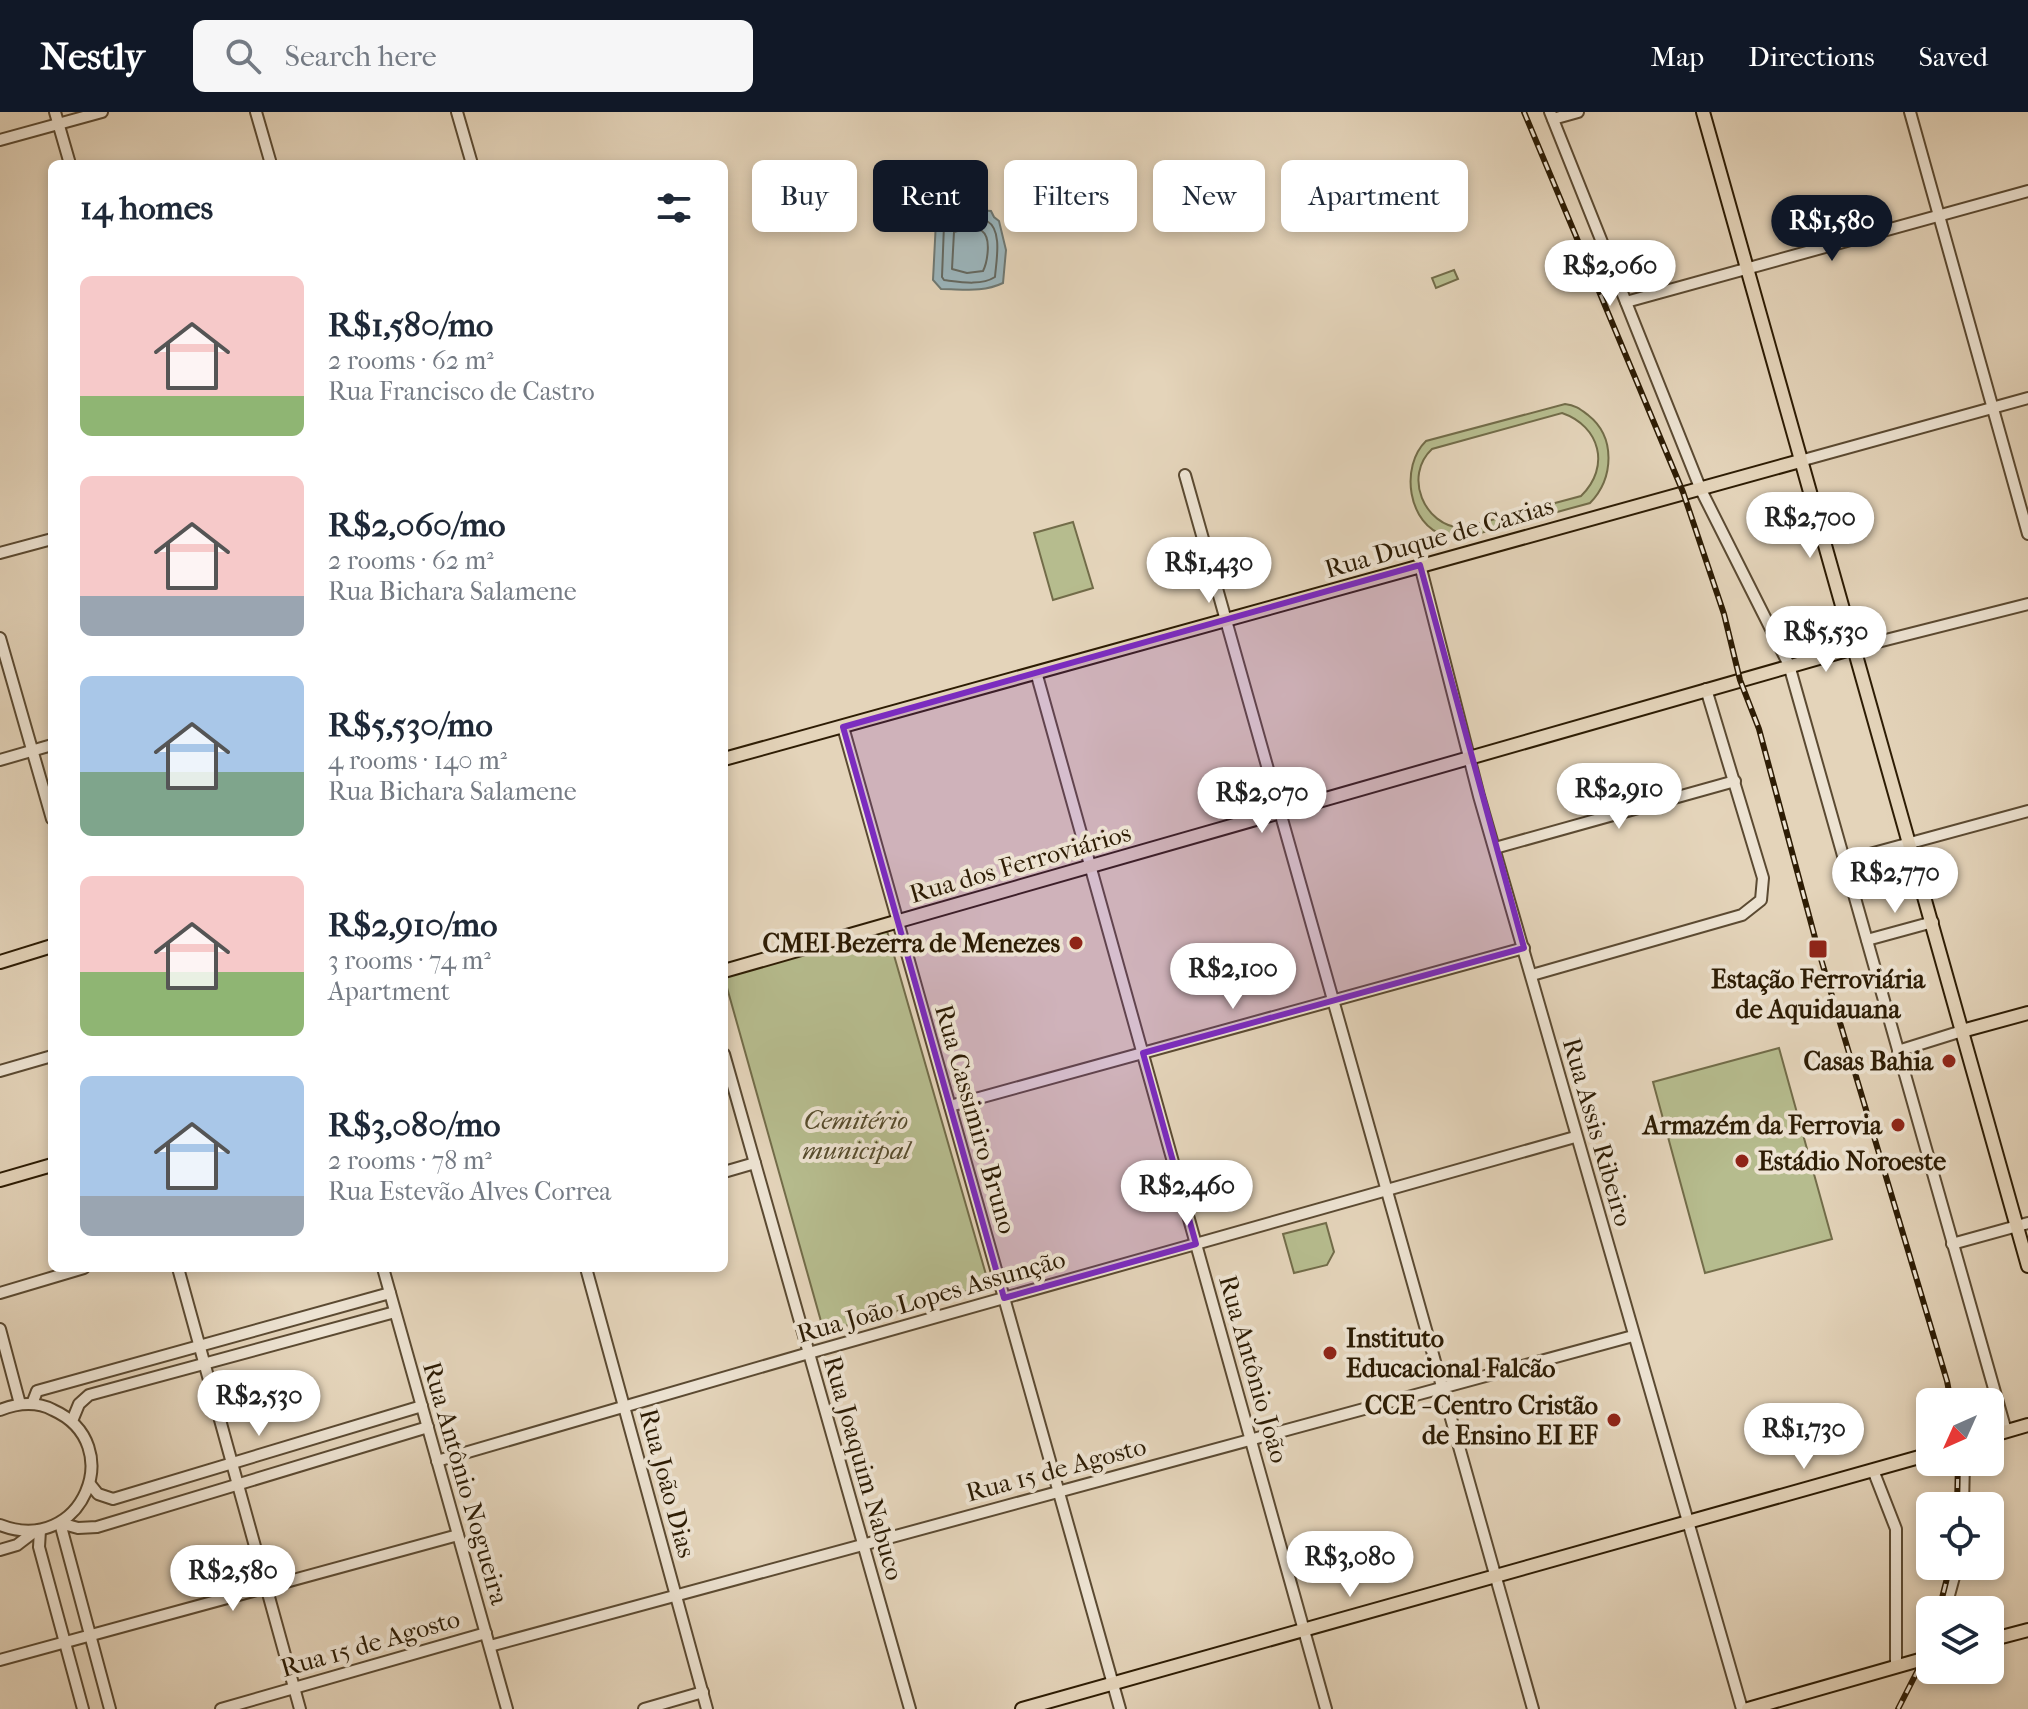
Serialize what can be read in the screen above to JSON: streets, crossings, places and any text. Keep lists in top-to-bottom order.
{
  "streets": {
    "main road": ["Rua Duque de Caxias", "Rua dos Ferroviários"],
    "street": [
      "Rua Cassimiro Bruno",
      "Rua Assis Ribeiro",
      "Rua João Lopes Assunção",
      "Rua Antônio João",
      "Rua Joaquim Nabuco",
      "Rua 15 de Agosto",
      "Rua Antônio Nogueira",
      "Rua João Dias"
    ]
  },
  "crossings": [
    ["Rua Duque de Caxias", "Rua Cassimiro Bruno"],
    ["Rua Duque de Caxias", "Rua Assis Ribeiro"],
    ["Rua Duque de Caxias", "Rua Antônio João"],
    ["Rua dos Ferroviários", "Rua Cassimiro Bruno"],
    ["Rua dos Ferroviários", "Rua Assis Ribeiro"],
    ["Rua dos Ferroviários", "Rua Antônio João"],
    ["Rua Cassimiro Bruno", "Rua João Lopes Assunção"],
    ["Rua Cassimiro Bruno", "Rua 15 de Agosto"],
    ["Rua Assis Ribeiro", "Rua João Lopes Assunção"],
    ["Rua Assis Ribeiro", "Rua 15 de Agosto"],
    ["Rua João Lopes Assunção", "Rua Antônio João"],
    ["Rua João Lopes Assunção", "Rua Joaquim Nabuco"],
    ["Rua João Lopes Assunção", "Rua Antônio Nogueira"],
    ["Rua João Lopes Assunção", "Rua João Dias"],
    ["Rua Antônio João", "Rua 15 de Agosto"],
    ["Rua Joaquim Nabuco", "Rua 15 de Agosto"],
    ["Rua 15 de Agosto", "Rua Antônio Nogueira"],
    ["Rua 15 de Agosto", "Rua João Dias"]
  ],
  "parks": ["Cemitério municipal"],
  "places": {
    "other": [
      "CMEI Bezerra de Menezes",
      "Casas Bahia",
      "Armazém da Ferrovia",
      "Estádio Noroeste",
      "Instituto Educacional Falcão",
      "CCE - Centro Cristão de Ensino EI EF"
    ],
    "transit": ["Estação Ferroviária de Aquidauana"]
  },
  "north": "bottom left",
  "page": {
    "header": "Nestly",
    "search": "Search here",
    "nav": ["Map", "Directions", "Saved"],
    "chip": [
      "Buy",
      "Rent",
      "Filters",
      "New",
      "Apartment"
    ],
    "heading": "14 homes",
    "price": [
      "R$1,580",
      "R$2,060",
      "R$2,700",
      "R$1,430",
      "R$5,530",
      "R$2,910",
      "R$2,070",
      "R$2,770",
      "R$2,100",
      "R$2,460",
      "R$2,530",
      "R$1,730",
      "R$3,080",
      "R$2,580"
    ],
    "list": [
      {
        "name": "R$1,580/mo",
        "note": "2 rooms · 62 m² · Rua Francisco de Castro"
      },
      {
        "name": "R$2,060/mo",
        "note": "2 rooms · 62 m² · Rua Bichara Salamene"
      },
      {
        "name": "R$5,530/mo",
        "note": "4 rooms · 140 m² · Rua Bichara Salamene"
      },
      {
        "name": "R$2,910/mo",
        "note": "3 rooms · 74 m² · Apartment"
      },
      {
        "name": "R$3,080/mo",
        "note": "2 rooms · 78 m² · Rua Estevão Alves Correa"
      }
    ]
  }
}
